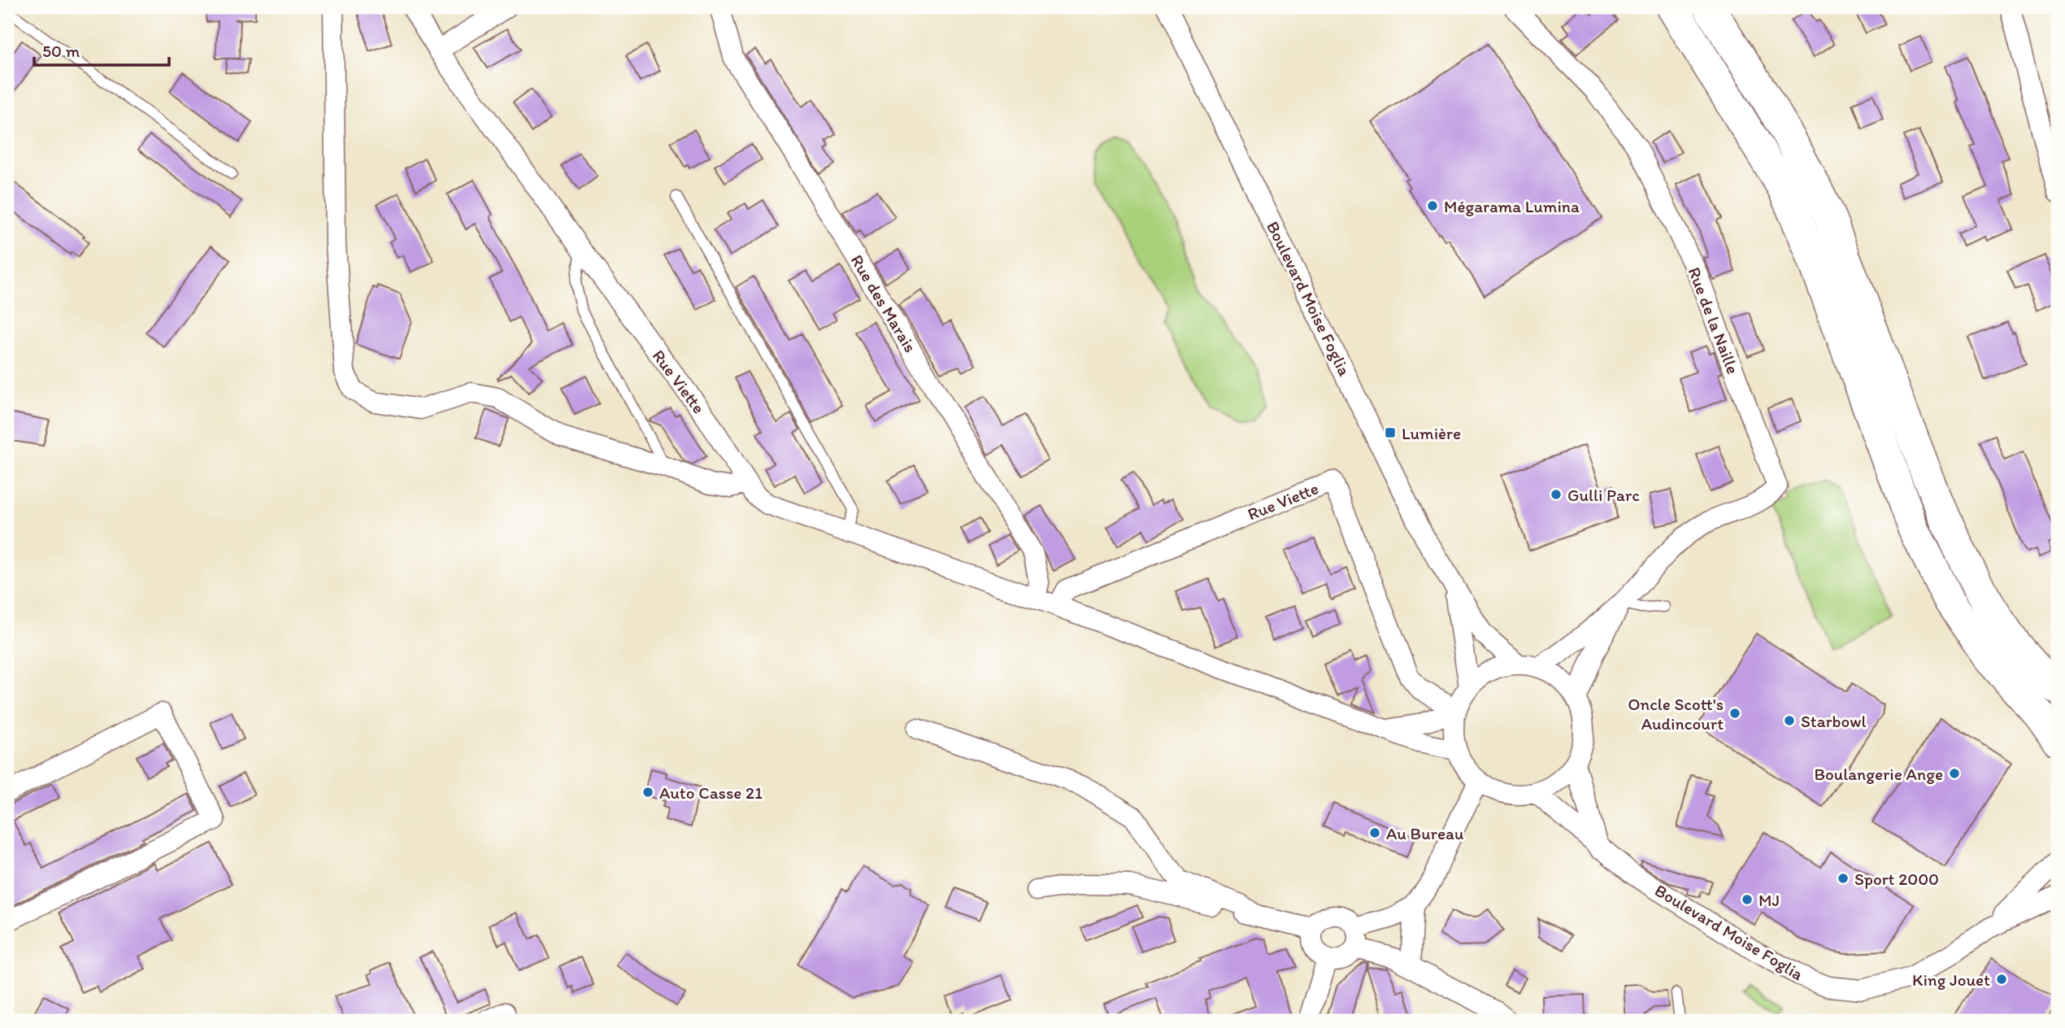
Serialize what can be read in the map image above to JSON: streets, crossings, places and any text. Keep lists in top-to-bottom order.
{
  "streets": {
    "street": [
      "Boulevard Moise Foglia",
      "Rue des Marais",
      "Rue de la Naille",
      "Rue Viette"
    ]
  },
  "crossings": [
    ["Boulevard Moise Foglia", "Rue Viette"],
    ["Rue des Marais", "Rue Viette"]
  ],
  "places": {
    "other": [
      "Mégarama Lumina",
      "Gulli Parc",
      "Oncle Scott's Audincourt",
      "Starbowl",
      "Boulangerie Ange",
      "Auto Casse 21",
      "Au Bureau",
      "Sport 2000",
      "MJ",
      "King Jouet"
    ],
    "transit": ["Lumière"]
  },
  "scale_bar": "50 m"
}
